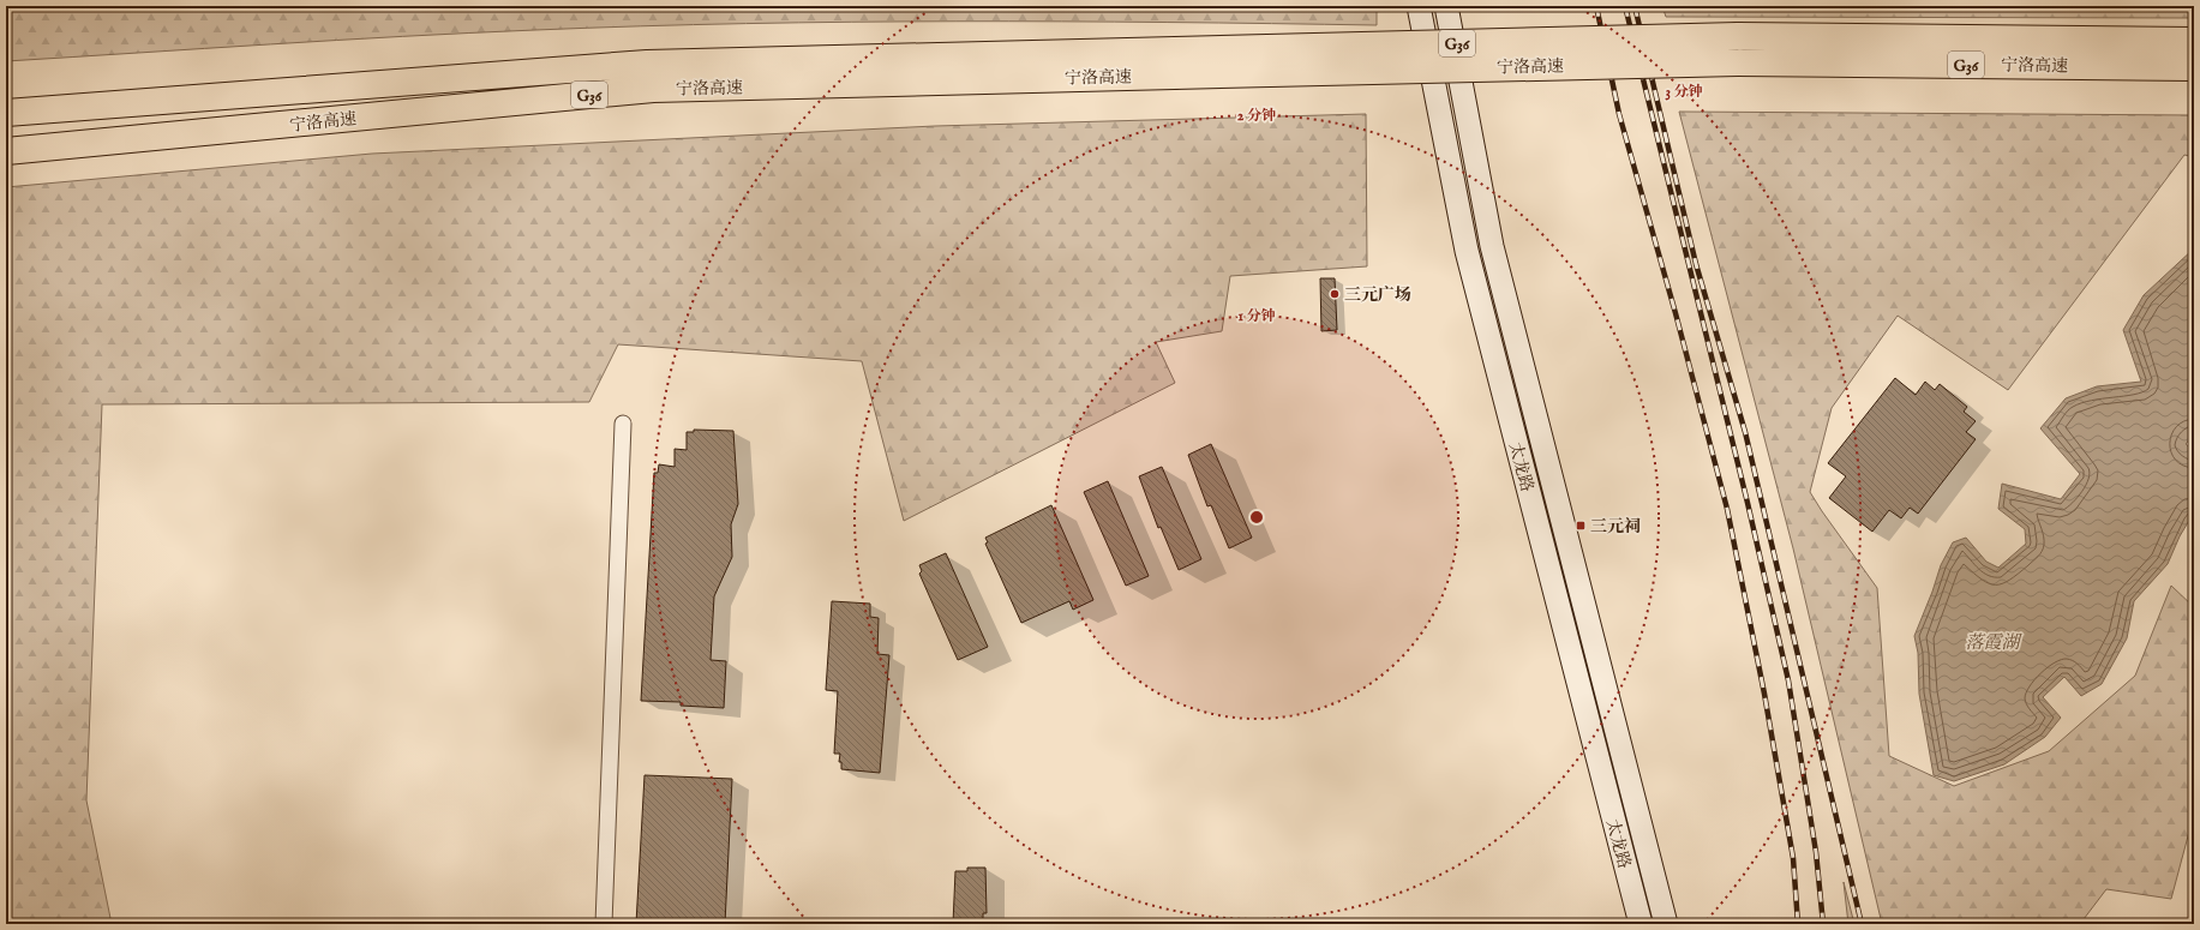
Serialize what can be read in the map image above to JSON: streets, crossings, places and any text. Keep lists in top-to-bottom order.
{
  "streets": {
    "highway": ["G36", "宁洛高速"],
    "main road": ["太龙路"]
  },
  "water": ["落霞湖"],
  "places": {
    "other": ["三元广场"],
    "transit": ["三元祠"]
  },
  "rings": ["3 分钟", "2 分钟", "1 分钟"]
}
